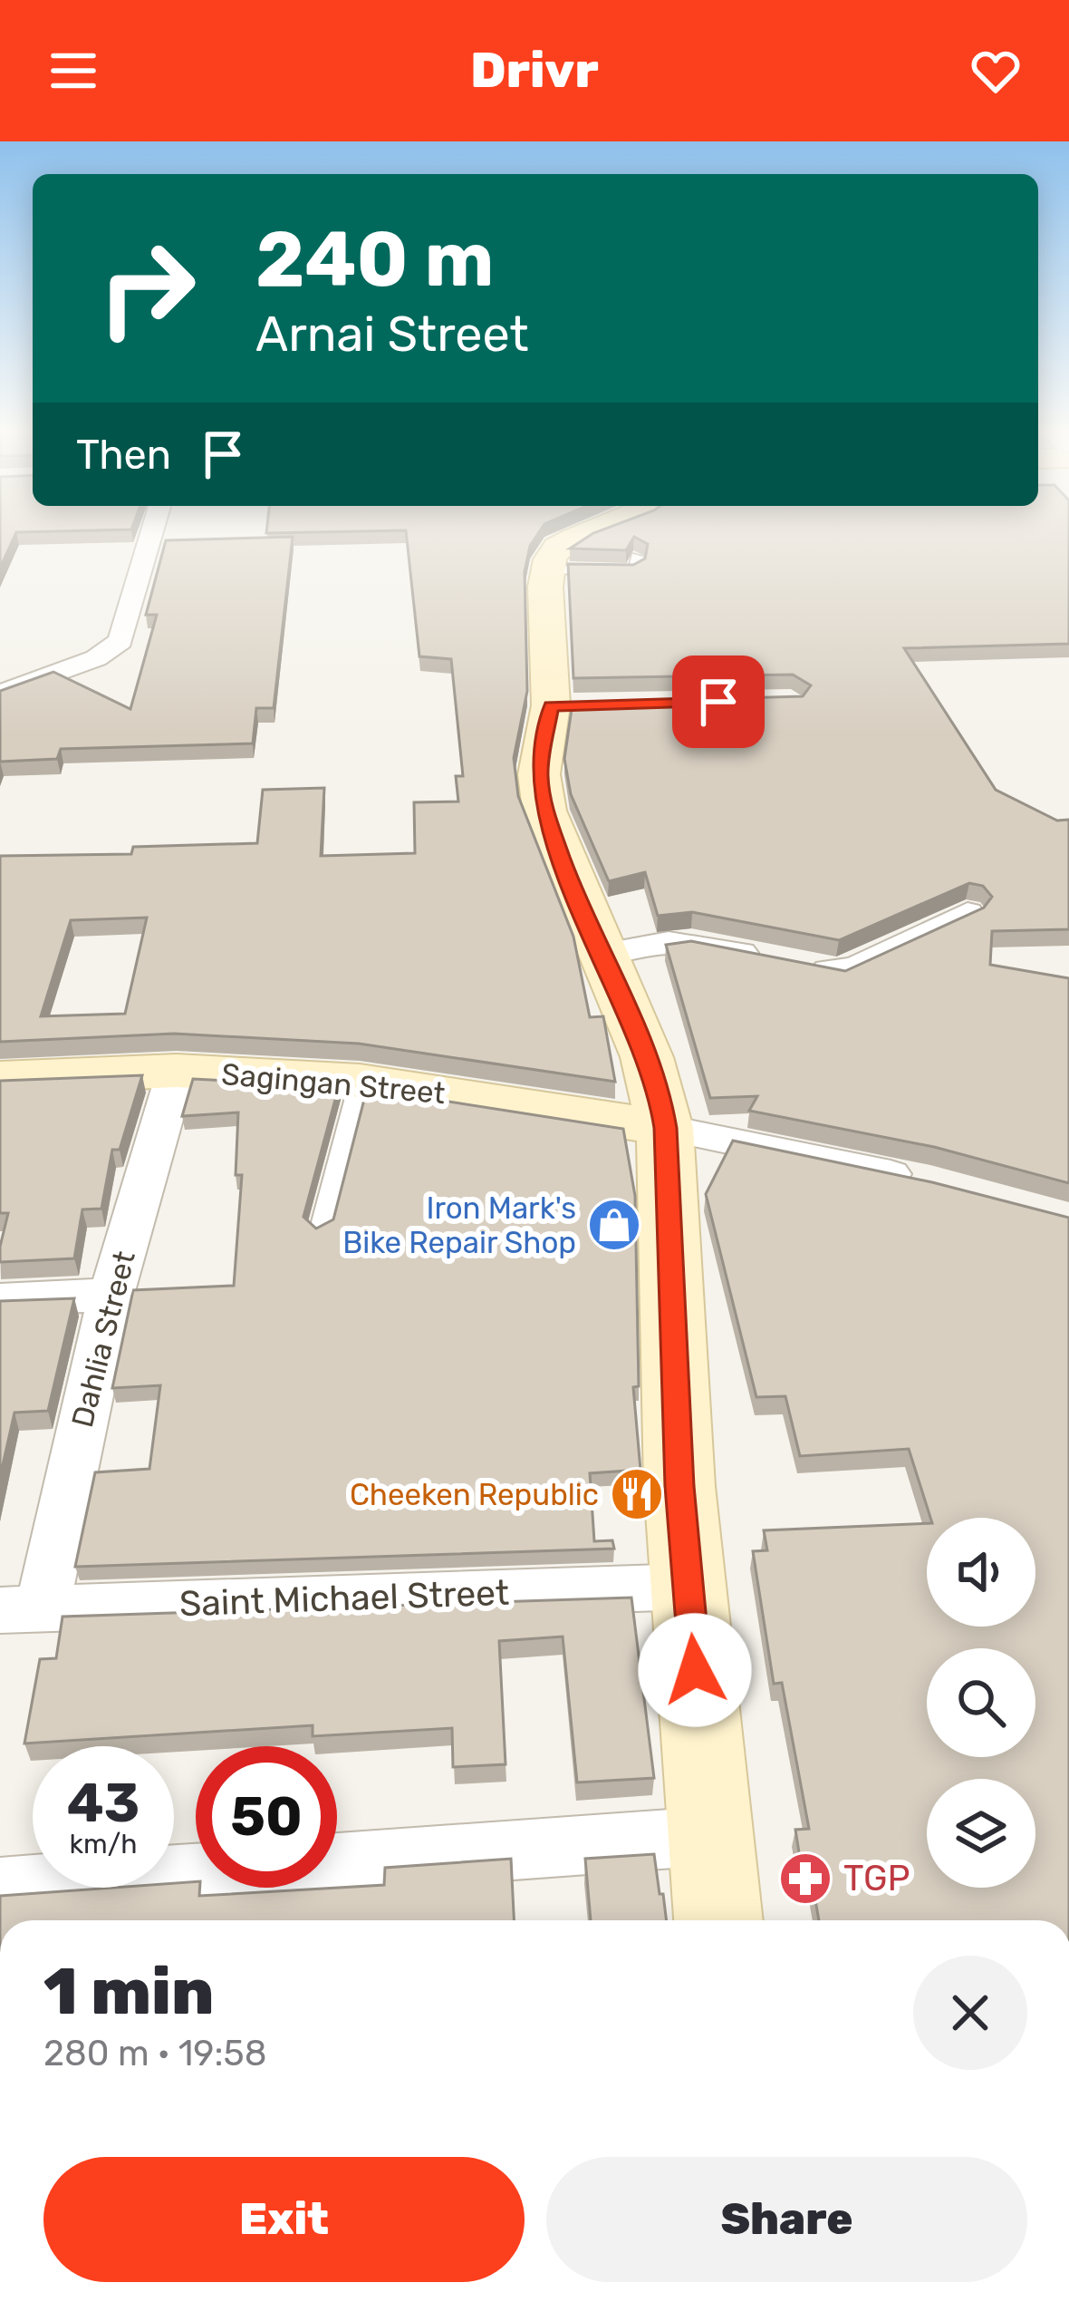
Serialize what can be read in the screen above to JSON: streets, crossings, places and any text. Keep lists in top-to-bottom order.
{
  "streets": {
    "main road": ["Sagingan Street"],
    "street": ["Dahlia Street", "Saint Michael Street"]
  },
  "crossings": [
    ["Sagingan Street", "Dahlia Street"],
    ["Dahlia Street", "Saint Michael Street"]
  ],
  "places": {
    "shop": ["Iron Mark's Bike Repair Shop"],
    "restaurant": ["Cheeken Republic"],
    "pharmacy": ["TGP"]
  },
  "page": {
    "header": "Drivr",
    "turn": ["240 m", "Arnai Street"],
    "then": "Then",
    "speed": "43 km/h",
    "limit": "50",
    "heading": ["1 min", "280 m · 19:58"],
    "buttons": ["Exit", "Share"]
  }
}
